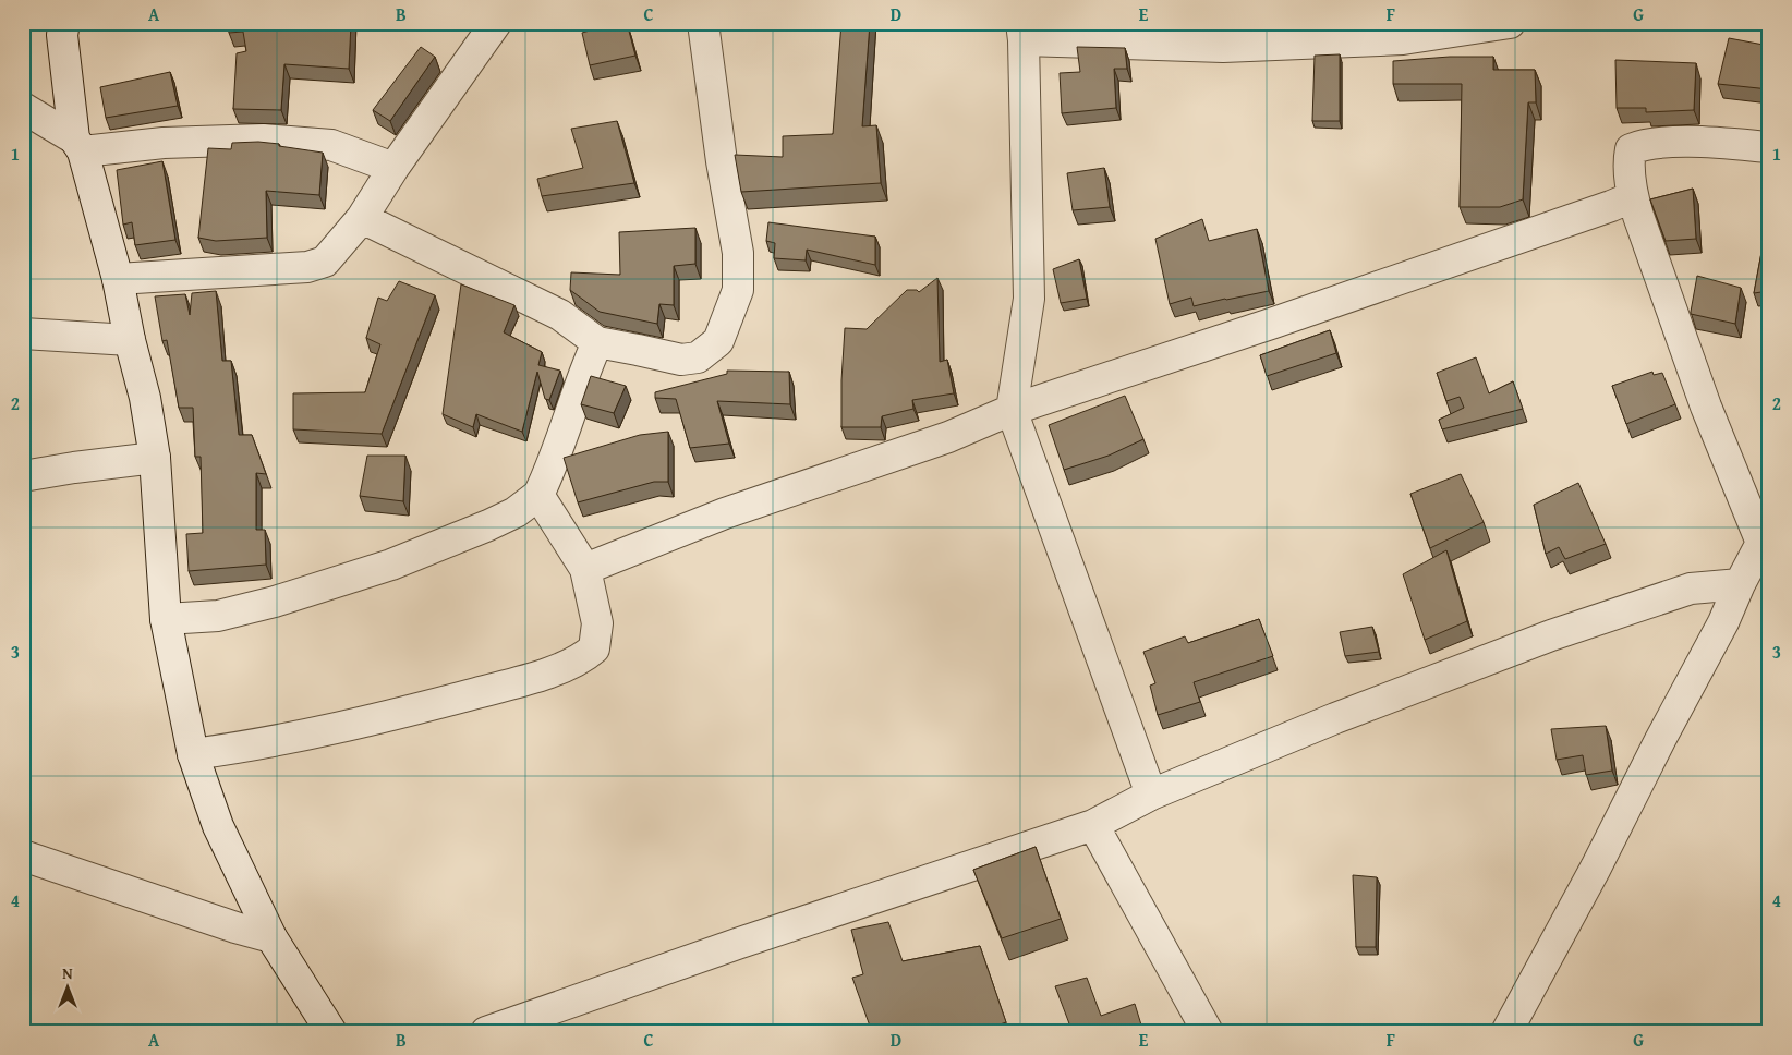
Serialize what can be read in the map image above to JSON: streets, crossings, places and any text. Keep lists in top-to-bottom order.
{
  "north": "top",
  "grid": {
    "columns": [
      "A",
      "B",
      "C",
      "D",
      "E",
      "F",
      "G"
    ],
    "rows": [
      "1",
      "2",
      "3",
      "4"
    ]
  }
}
